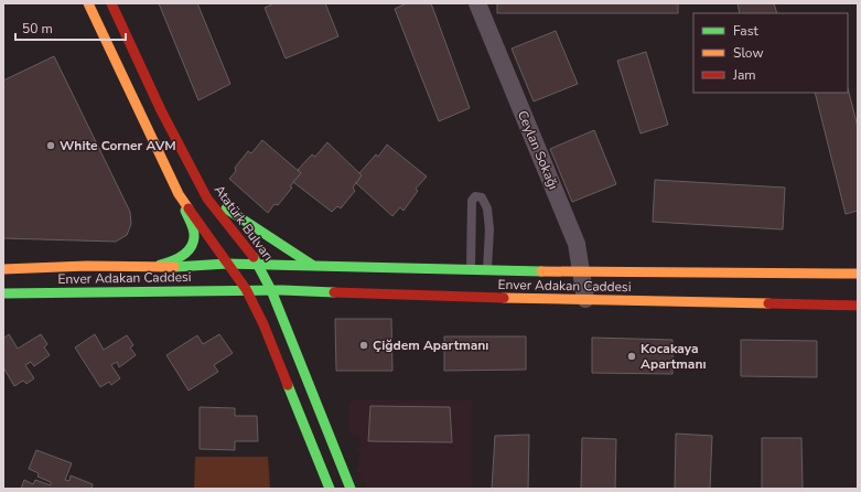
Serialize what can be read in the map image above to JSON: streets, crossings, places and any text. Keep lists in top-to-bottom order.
{
  "streets": {
    "main road": ["Atatürk Bulvarı", "Enver Adakan Caddesi"],
    "street": ["Ceylan Sokağı"]
  },
  "crossings": [
    ["Ceylan Sokağı", "Enver Adakan Caddesi"],
    ["Atatürk Bulvarı", "Enver Adakan Caddesi"]
  ],
  "places": ["White Corner AVM", "Çiğdem Apartmanı", "Kocakaya Apartmanı"],
  "legend": ["Fast", "Slow", "Jam"],
  "scale_bar": "50 m"
}
